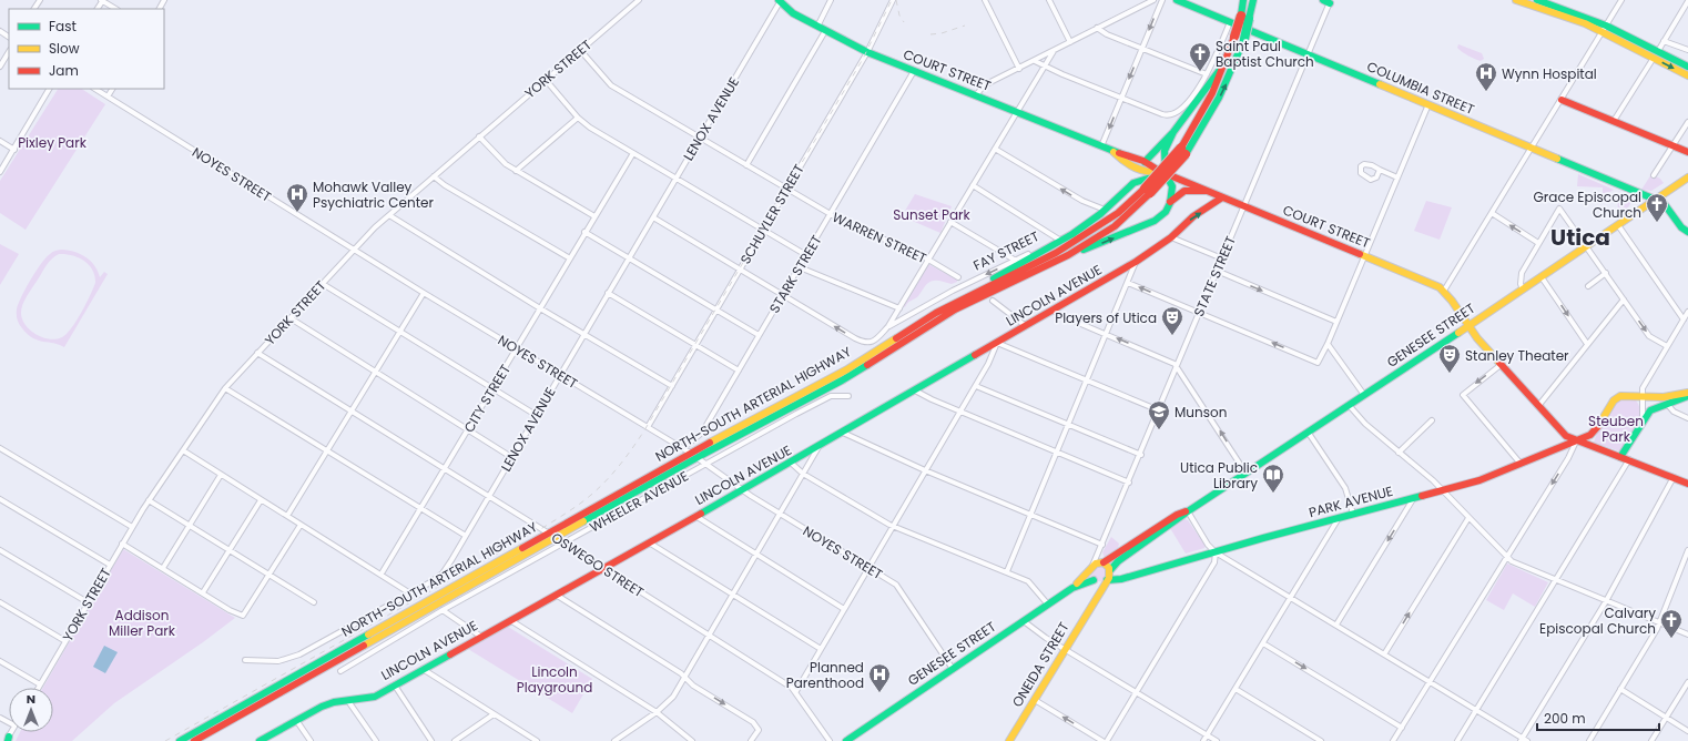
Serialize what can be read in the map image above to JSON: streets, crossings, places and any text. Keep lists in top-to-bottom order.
{
  "streets": {
    "main road": [
      "COURT STREET",
      "COLUMBIA STREET",
      "FAY STREET",
      "LINCOLN AVENUE",
      "GENESEE STREET",
      "NORTH-SOUTH ARTERIAL HIGHWAY",
      "PARK AVENUE",
      "ONEIDA STREET"
    ],
    "street": [
      "YORK STREET",
      "LENOX AVENUE",
      "NOYES STREET",
      "SCHUYLER STREET",
      "WARREN STREET",
      "STARK STREET",
      "STATE STREET",
      "CITY STREET",
      "WHEELER AVENUE",
      "OSWEGO STREET"
    ]
  },
  "crossings": [
    ["YORK STREET", "NOYES STREET"],
    ["YORK STREET", "WARREN STREET"],
    ["YORK STREET", "OSWEGO STREET"],
    ["COURT STREET", "LENOX AVENUE"],
    ["COURT STREET", "SCHUYLER STREET"],
    ["COURT STREET", "FAY STREET"],
    ["COURT STREET", "STARK STREET"],
    ["COURT STREET", "STATE STREET"],
    ["COURT STREET", "LINCOLN AVENUE"],
    ["COLUMBIA STREET", "STATE STREET"],
    ["COLUMBIA STREET", "GENESEE STREET"],
    ["LENOX AVENUE", "NOYES STREET"],
    ["LENOX AVENUE", "WARREN STREET"],
    ["LENOX AVENUE", "OSWEGO STREET"],
    ["NOYES STREET", "SCHUYLER STREET"],
    ["NOYES STREET", "STARK STREET"],
    ["NOYES STREET", "LINCOLN AVENUE"],
    ["NOYES STREET", "GENESEE STREET"],
    ["NOYES STREET", "CITY STREET"],
    ["NOYES STREET", "NORTH-SOUTH ARTERIAL HIGHWAY"],
    ["NOYES STREET", "WHEELER AVENUE"],
    ["SCHUYLER STREET", "WARREN STREET"],
    ["WARREN STREET", "STARK STREET"],
    ["STARK STREET", "NORTH-SOUTH ARTERIAL HIGHWAY"],
    ["STATE STREET", "GENESEE STREET"],
    ["LINCOLN AVENUE", "OSWEGO STREET"],
    ["GENESEE STREET", "PARK AVENUE"],
    ["GENESEE STREET", "ONEIDA STREET"],
    ["CITY STREET", "OSWEGO STREET"],
    ["NORTH-SOUTH ARTERIAL HIGHWAY", "OSWEGO STREET"],
    ["WHEELER AVENUE", "OSWEGO STREET"],
    ["PARK AVENUE", "ONEIDA STREET"]
  ],
  "districts": ["Utica"],
  "parks": [
    "Pixley Park",
    "Sunset Park",
    "Steuben Park",
    "Addison Miller Park",
    "Lincoln Playground"
  ],
  "places": {
    "church": ["Saint Paul Baptist Church", "Grace Episcopal Church", "Calvary Episcopal Church"],
    "hospital": ["Wynn Hospital", "Mohawk Valley Psychiatric Center", "Planned Parenthood"],
    "theatre": ["Players of Utica", "Stanley Theater"],
    "school or university": ["Munson"],
    "library": ["Utica Public Library"]
  },
  "legend": ["Fast", "Slow", "Jam"],
  "scale_bar": "200 m",
  "north": "top"
}
